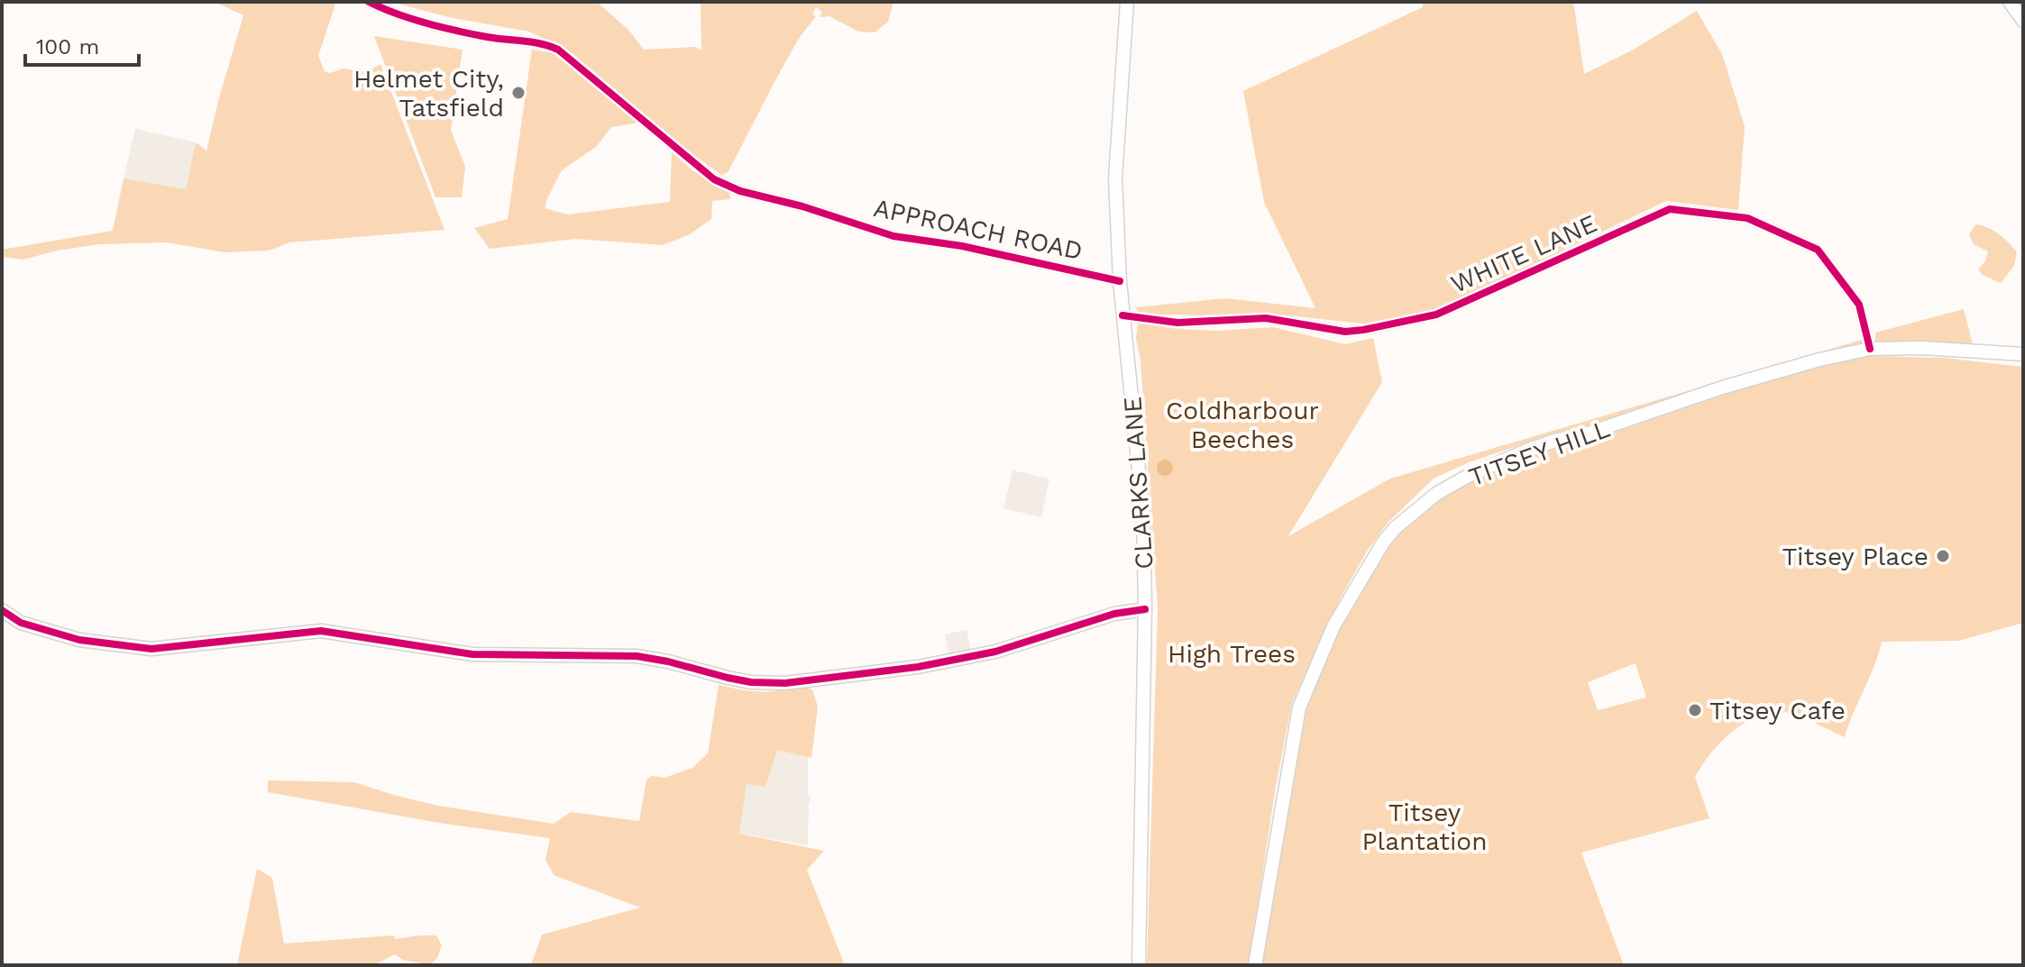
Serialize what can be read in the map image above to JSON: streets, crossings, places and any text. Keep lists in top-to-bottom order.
{
  "streets": {
    "main road": ["TITSEY HILL", "CLARKS LANE"],
    "street": ["APPROACH ROAD", "WHITE LANE"]
  },
  "crossings": [
    ["APPROACH ROAD", "CLARKS LANE"],
    ["WHITE LANE", "TITSEY HILL"],
    ["WHITE LANE", "CLARKS LANE"]
  ],
  "parks": ["Coldharbour Beeches", "High Trees", "Titsey Plantation"],
  "places": ["Helmet City, Tatsfield", "Titsey Place", "Titsey Cafe"],
  "scale_bar": "100 m"
}
